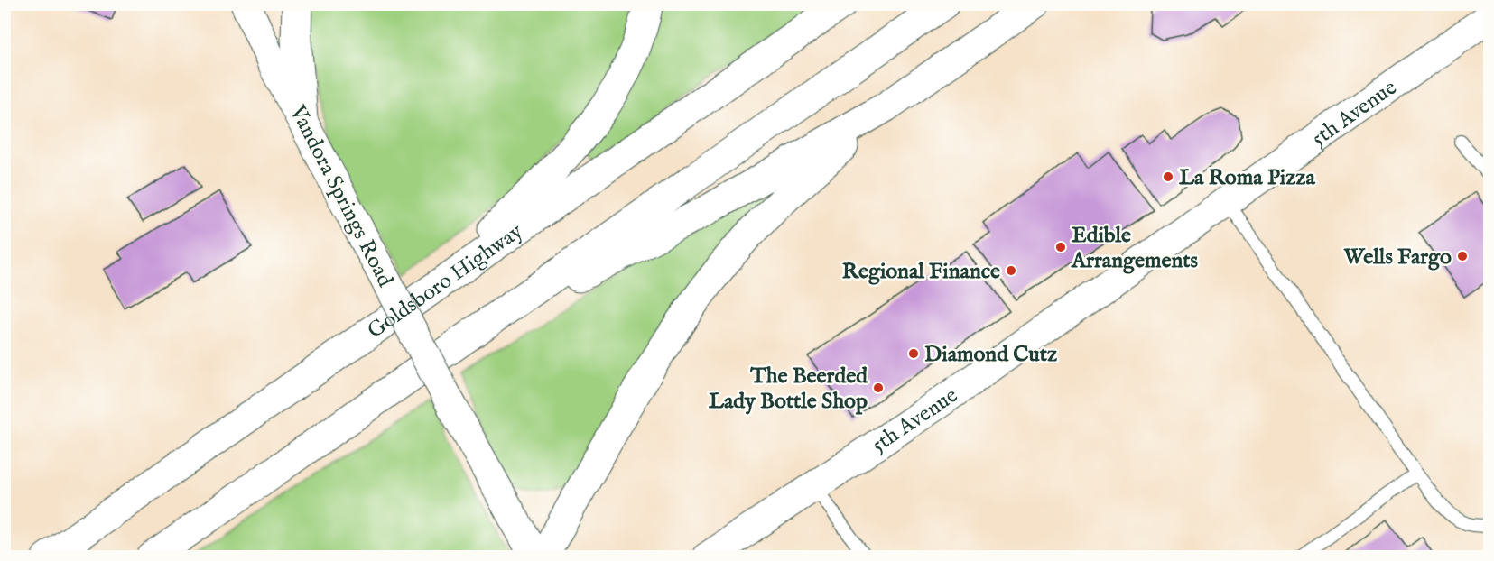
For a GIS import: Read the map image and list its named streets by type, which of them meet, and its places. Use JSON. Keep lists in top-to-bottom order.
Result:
{
  "streets": {
    "main road": ["5th Avenue", "Vandora Springs Road", "Goldsboro Highway"]
  },
  "places": [
    "La Roma Pizza",
    "Edible Arrangements",
    "Wells Fargo",
    "Regional Finance",
    "Diamond Cutz",
    "The Beerded Lady Bottle Shop"
  ]
}
